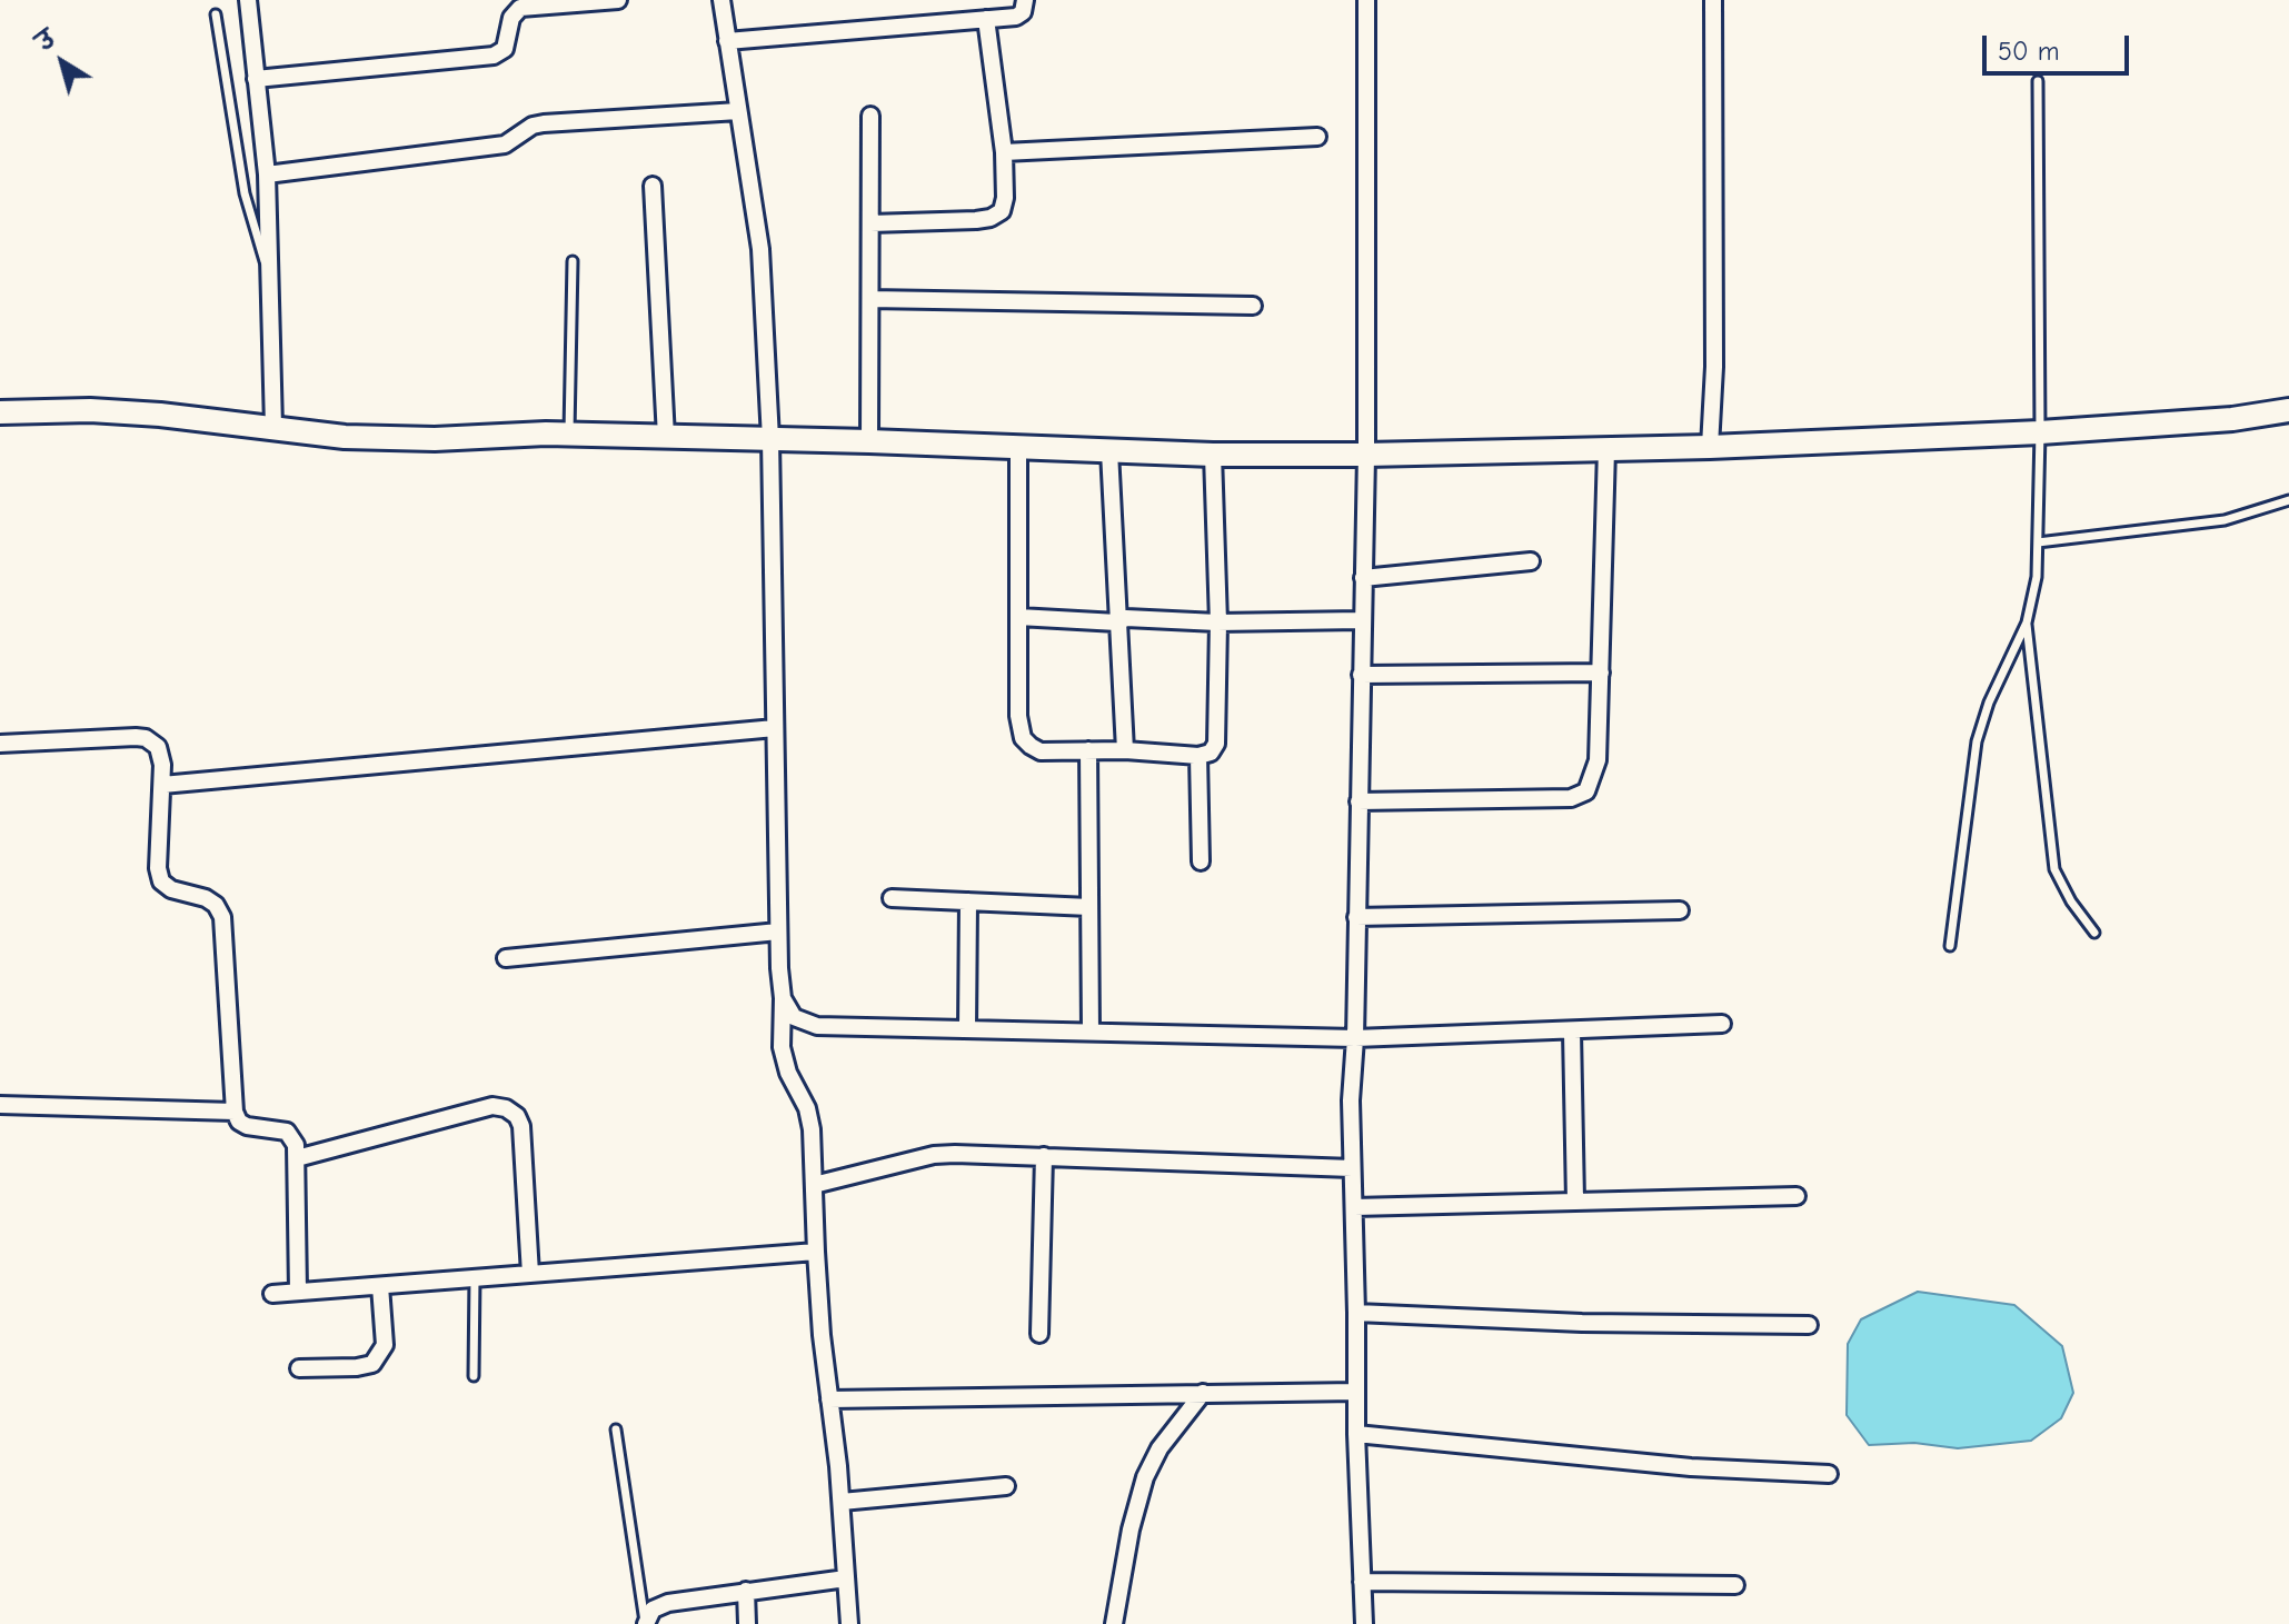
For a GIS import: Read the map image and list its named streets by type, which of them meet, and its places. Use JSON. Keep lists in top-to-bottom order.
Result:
{
  "scale_bar": "50 m",
  "north": "top left"
}
